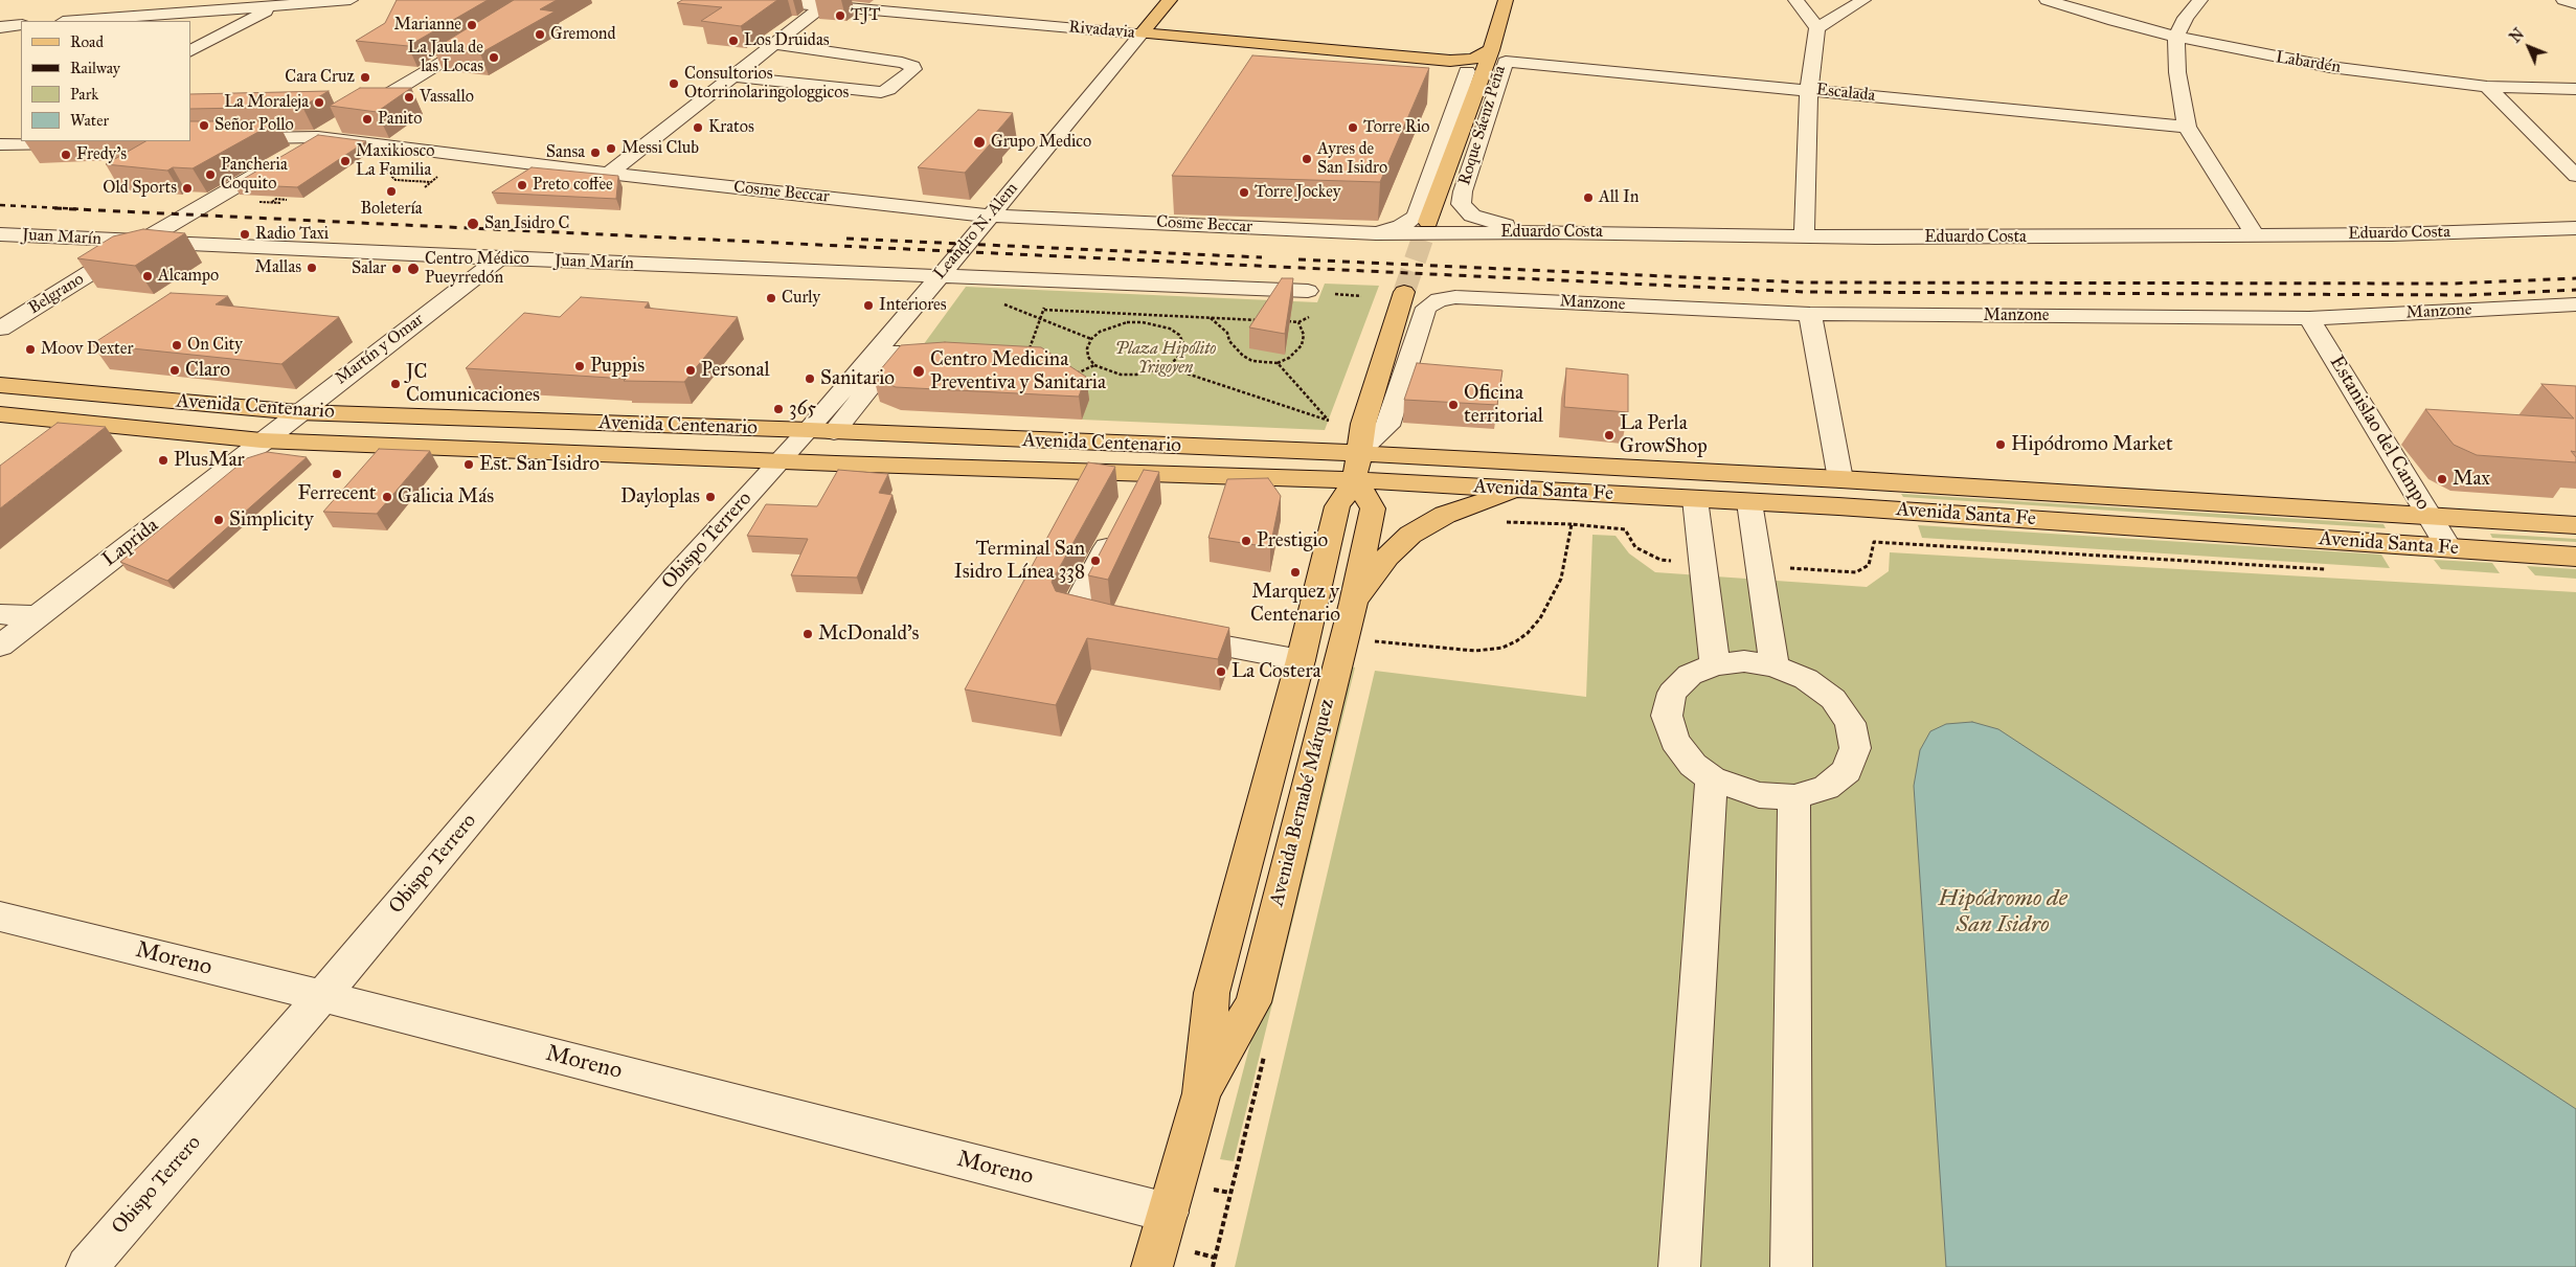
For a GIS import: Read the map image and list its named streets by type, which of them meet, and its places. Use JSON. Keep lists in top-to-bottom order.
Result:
{
  "streets": {
    "main road": [
      "Rivadavia",
      "Roque Sáenz Peña",
      "Leandro N. Alem",
      "Avenida Centenario",
      "Avenida Santa Fe",
      "Avenida Bernabé Márquez"
    ],
    "street": [
      "Labardén",
      "Escalada",
      "Cosme Beccar",
      "Eduardo Costa",
      "Juan Marín",
      "Belgrano",
      "Manzone",
      "Martín y Omar",
      "Estanislao del Campo",
      "Obispo Terrero",
      "Laprida",
      "Moreno"
    ]
  },
  "crossings": [
    ["Rivadavia", "Escalada"],
    ["Rivadavia", "Roque Sáenz Peña"],
    ["Rivadavia", "Leandro N. Alem"],
    ["Escalada", "Roque Sáenz Peña"],
    ["Roque Sáenz Peña", "Cosme Beccar"],
    ["Roque Sáenz Peña", "Eduardo Costa"],
    ["Cosme Beccar", "Leandro N. Alem"],
    ["Cosme Beccar", "Eduardo Costa"],
    ["Cosme Beccar", "Belgrano"],
    ["Leandro N. Alem", "Juan Marín"],
    ["Leandro N. Alem", "Avenida Centenario"],
    ["Leandro N. Alem", "Obispo Terrero"],
    ["Juan Marín", "Belgrano"],
    ["Juan Marín", "Martín y Omar"],
    ["Manzone", "Avenida Centenario"],
    ["Manzone", "Estanislao del Campo"],
    ["Manzone", "Avenida Santa Fe"],
    ["Martín y Omar", "Avenida Centenario"],
    ["Martín y Omar", "Laprida"],
    ["Avenida Centenario", "Avenida Santa Fe"],
    ["Avenida Centenario", "Obispo Terrero"],
    ["Avenida Centenario", "Laprida"],
    ["Avenida Centenario", "Avenida Bernabé Márquez"],
    ["Estanislao del Campo", "Avenida Santa Fe"],
    ["Avenida Santa Fe", "Avenida Bernabé Márquez"],
    ["Obispo Terrero", "Moreno"],
    ["Avenida Bernabé Márquez", "Moreno"]
  ],
  "parks": ["Plaza Hipólito Yrigoyen", "Hipódromo de San Isidro"],
  "places": [
    "TJT",
    "Marianne",
    "Gremond",
    "Los Druidas",
    "La Jaula de las Locas",
    "Cara Cruz",
    "Consultorios Otorrinolaringologgicos",
    "Vassallo",
    "La Moraleja",
    "Panito",
    "Señor Pollo",
    "Kratos",
    "Torre Rio",
    "Grupo Medico",
    "Messi Club",
    "Sansa",
    "Fredy's",
    "Ayres de San Isidro",
    "Maxikiosco La Familia",
    "Pancheria Coquito",
    "Preto coffee",
    "Old Sports",
    "Boletería",
    "Torre Jockey",
    "All In",
    "San Isidro C",
    "Radio Taxi",
    "Mallas",
    "Salar",
    "Centro Médico Pueyrredón",
    "Alcampo",
    "Curly",
    "Interiores",
    "On City",
    "Moov Dexter",
    "Puppis",
    "Claro",
    "Personal",
    "Centro Medicina Preventiva y Sanitaria",
    "Sanitario",
    "JC Comunicaciones",
    "Oficina territorial",
    "365",
    "La Perla GrowShop",
    "Hipódromo Market",
    "PlusMar",
    "Est. San Isidro",
    "Ferrecent",
    "Max",
    "Galicia Más",
    "Dayloplas",
    "Simplicity",
    "Prestigio",
    "Terminal San Isidro Línea 338",
    "Marquez y Centenario",
    "McDonald's",
    "La Costera"
  ],
  "legend": [
    "Road",
    "Railway",
    "Park",
    "Water"
  ],
  "north": "top left"
}
